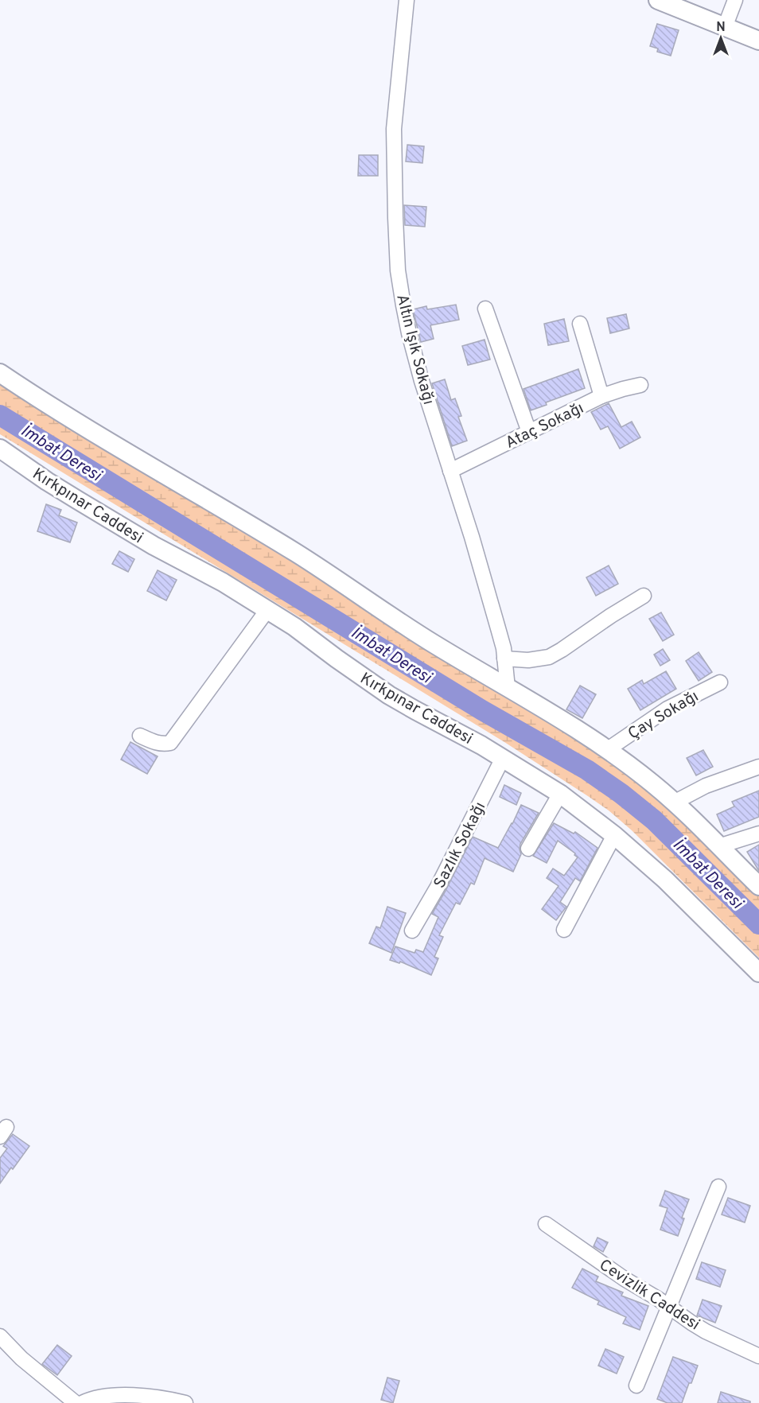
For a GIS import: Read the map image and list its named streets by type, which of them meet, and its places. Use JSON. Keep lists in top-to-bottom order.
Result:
{
  "streets": {
    "street": [
      "Altın Işık Sokağı",
      "Ataç Sokağı",
      "Kırkpınar Caddesi",
      "Çay Sokağı",
      "Sazlık Sokağı",
      "Cevizlik Caddesi"
    ]
  },
  "crossings": [
    ["Altın Işık Sokağı", "Ataç Sokağı"],
    ["Kırkpınar Caddesi", "Sazlık Sokağı"]
  ],
  "water": ["İmbat Deresi"],
  "north": "top"
}
